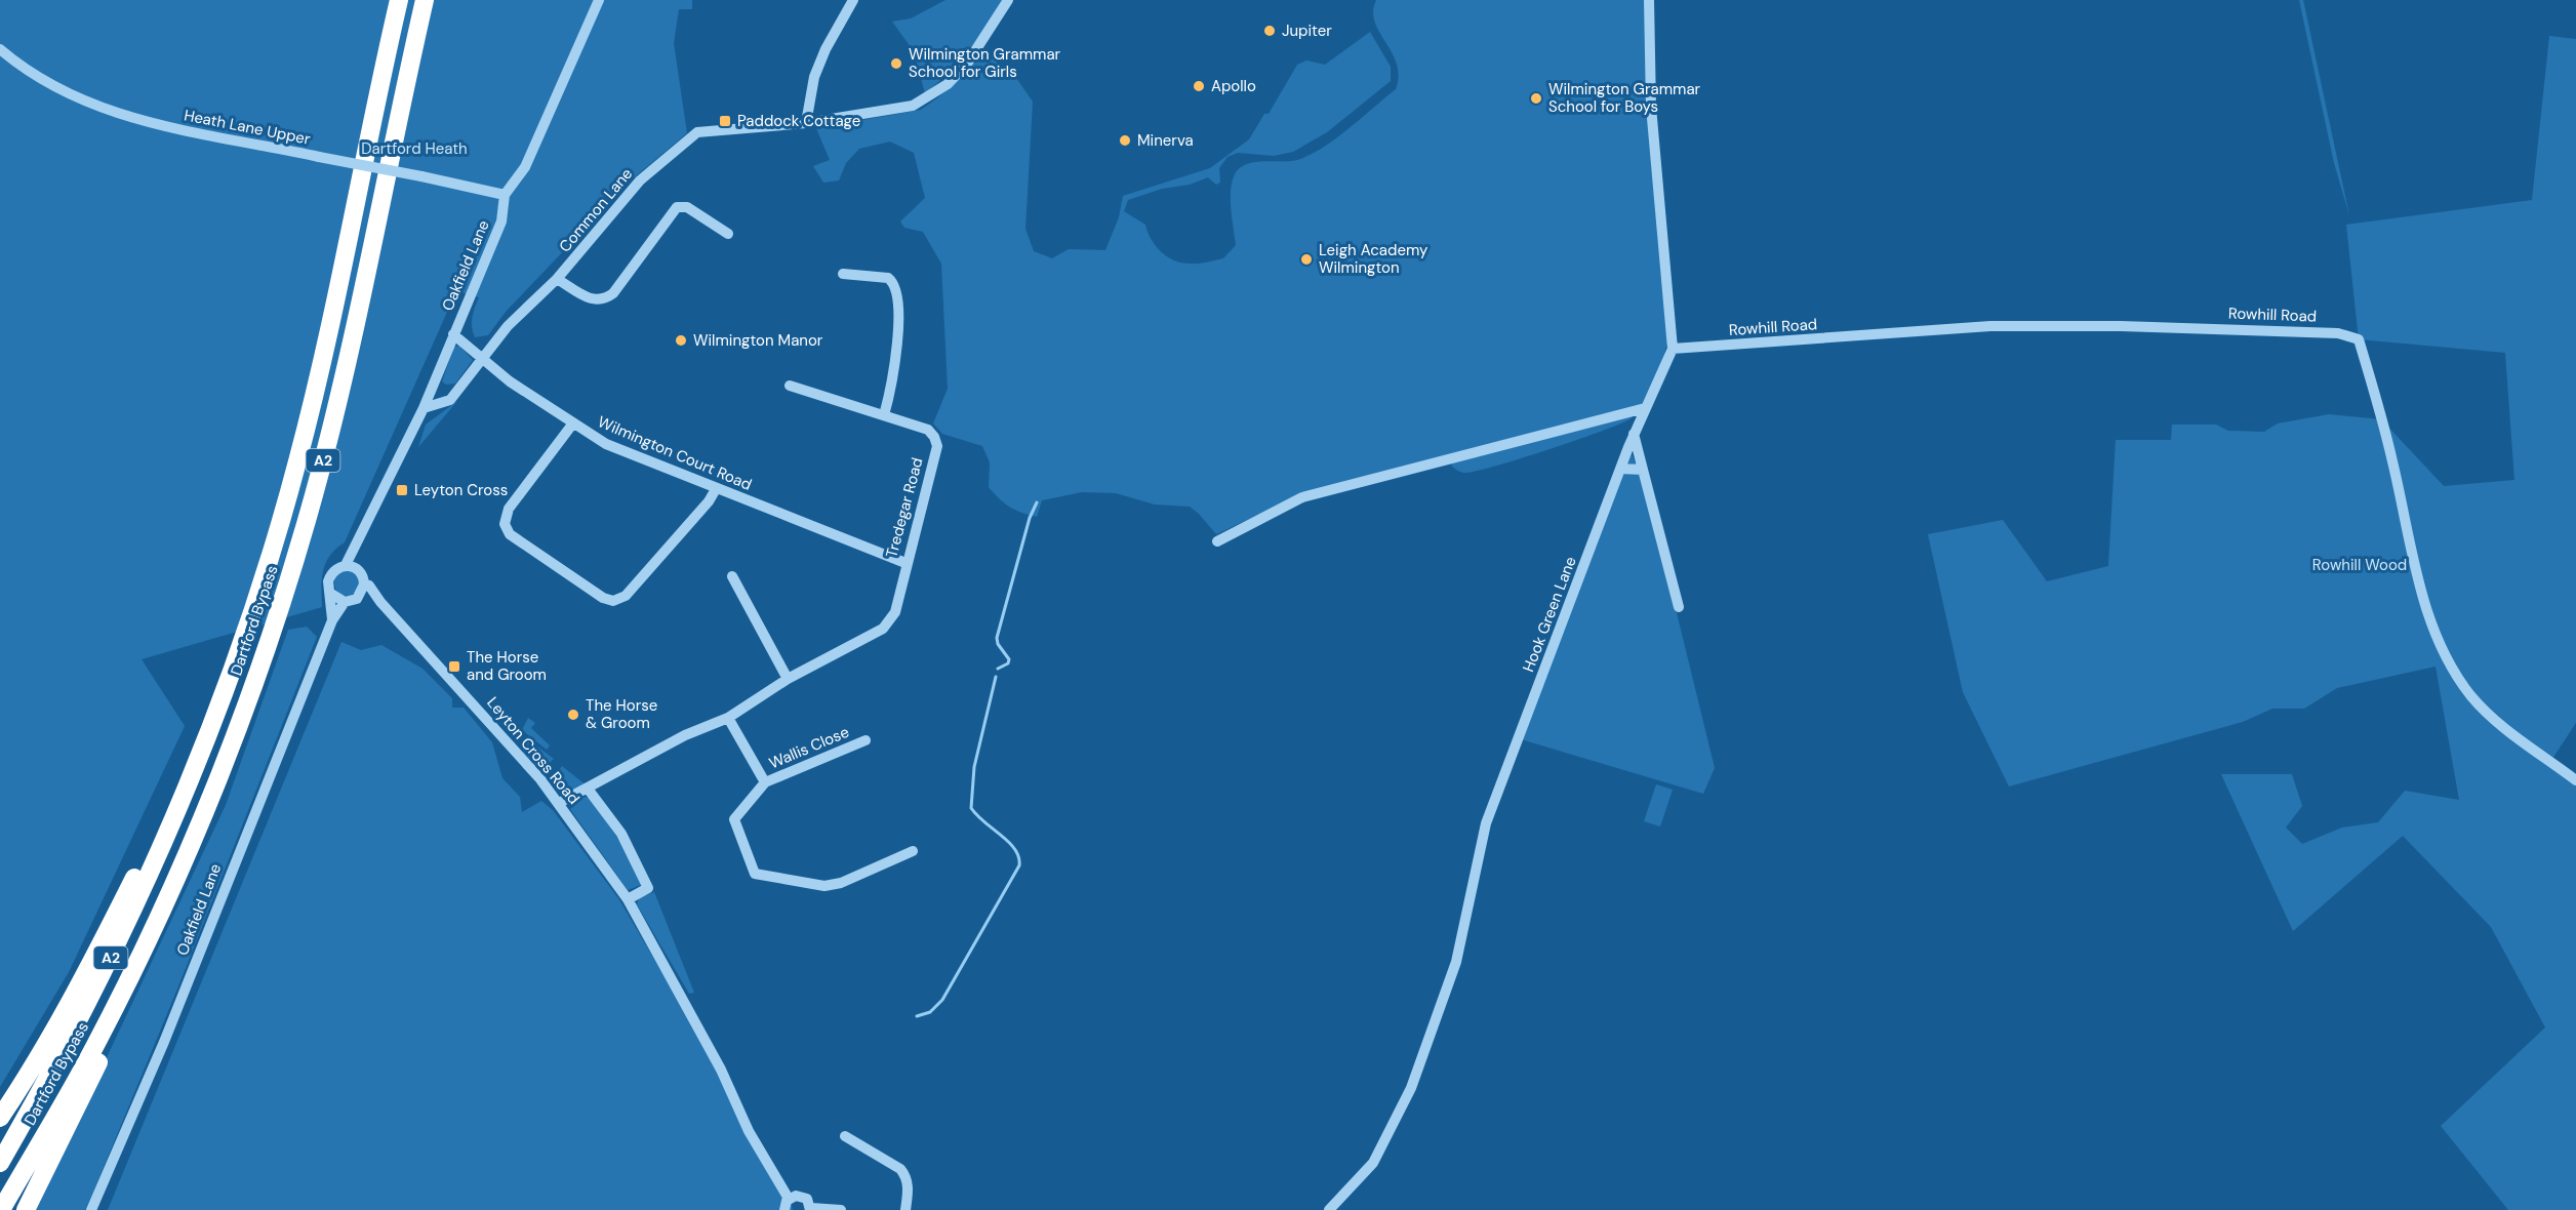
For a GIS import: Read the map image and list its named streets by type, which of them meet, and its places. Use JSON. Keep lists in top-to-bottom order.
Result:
{
  "streets": {
    "highway": ["A2", "Dartford Bypass"],
    "street": [
      "Heath Lane Upper",
      "Common Lane",
      "Oakfield Lane",
      "Rowhill Road",
      "Wilmington Court Road",
      "Tredegar Road",
      "Hook Green Lane",
      "Wallis Close",
      "Leyton Cross Road"
    ]
  },
  "crossings": [
    ["Heath Lane Upper", "Oakfield Lane"],
    ["Common Lane", "Oakfield Lane"],
    ["Common Lane", "Wilmington Court Road"],
    ["Oakfield Lane", "Wilmington Court Road"],
    ["Oakfield Lane", "Leyton Cross Road"],
    ["Rowhill Road", "Hook Green Lane"],
    ["Wilmington Court Road", "Tredegar Road"],
    ["Tredegar Road", "Wallis Close"],
    ["Tredegar Road", "Leyton Cross Road"]
  ],
  "parks": ["Dartford Heath", "Rowhill Wood"],
  "places": {
    "other": [
      "Jupiter",
      "Wilmington Grammar School for Girls",
      "Apollo",
      "Wilmington Grammar School for Boys",
      "Minerva",
      "Leigh Academy Wilmington",
      "Wilmington Manor",
      "The Horse & Groom"
    ],
    "transit": ["Paddock Cottage", "Leyton Cross", "The Horse and Groom"]
  }
}
